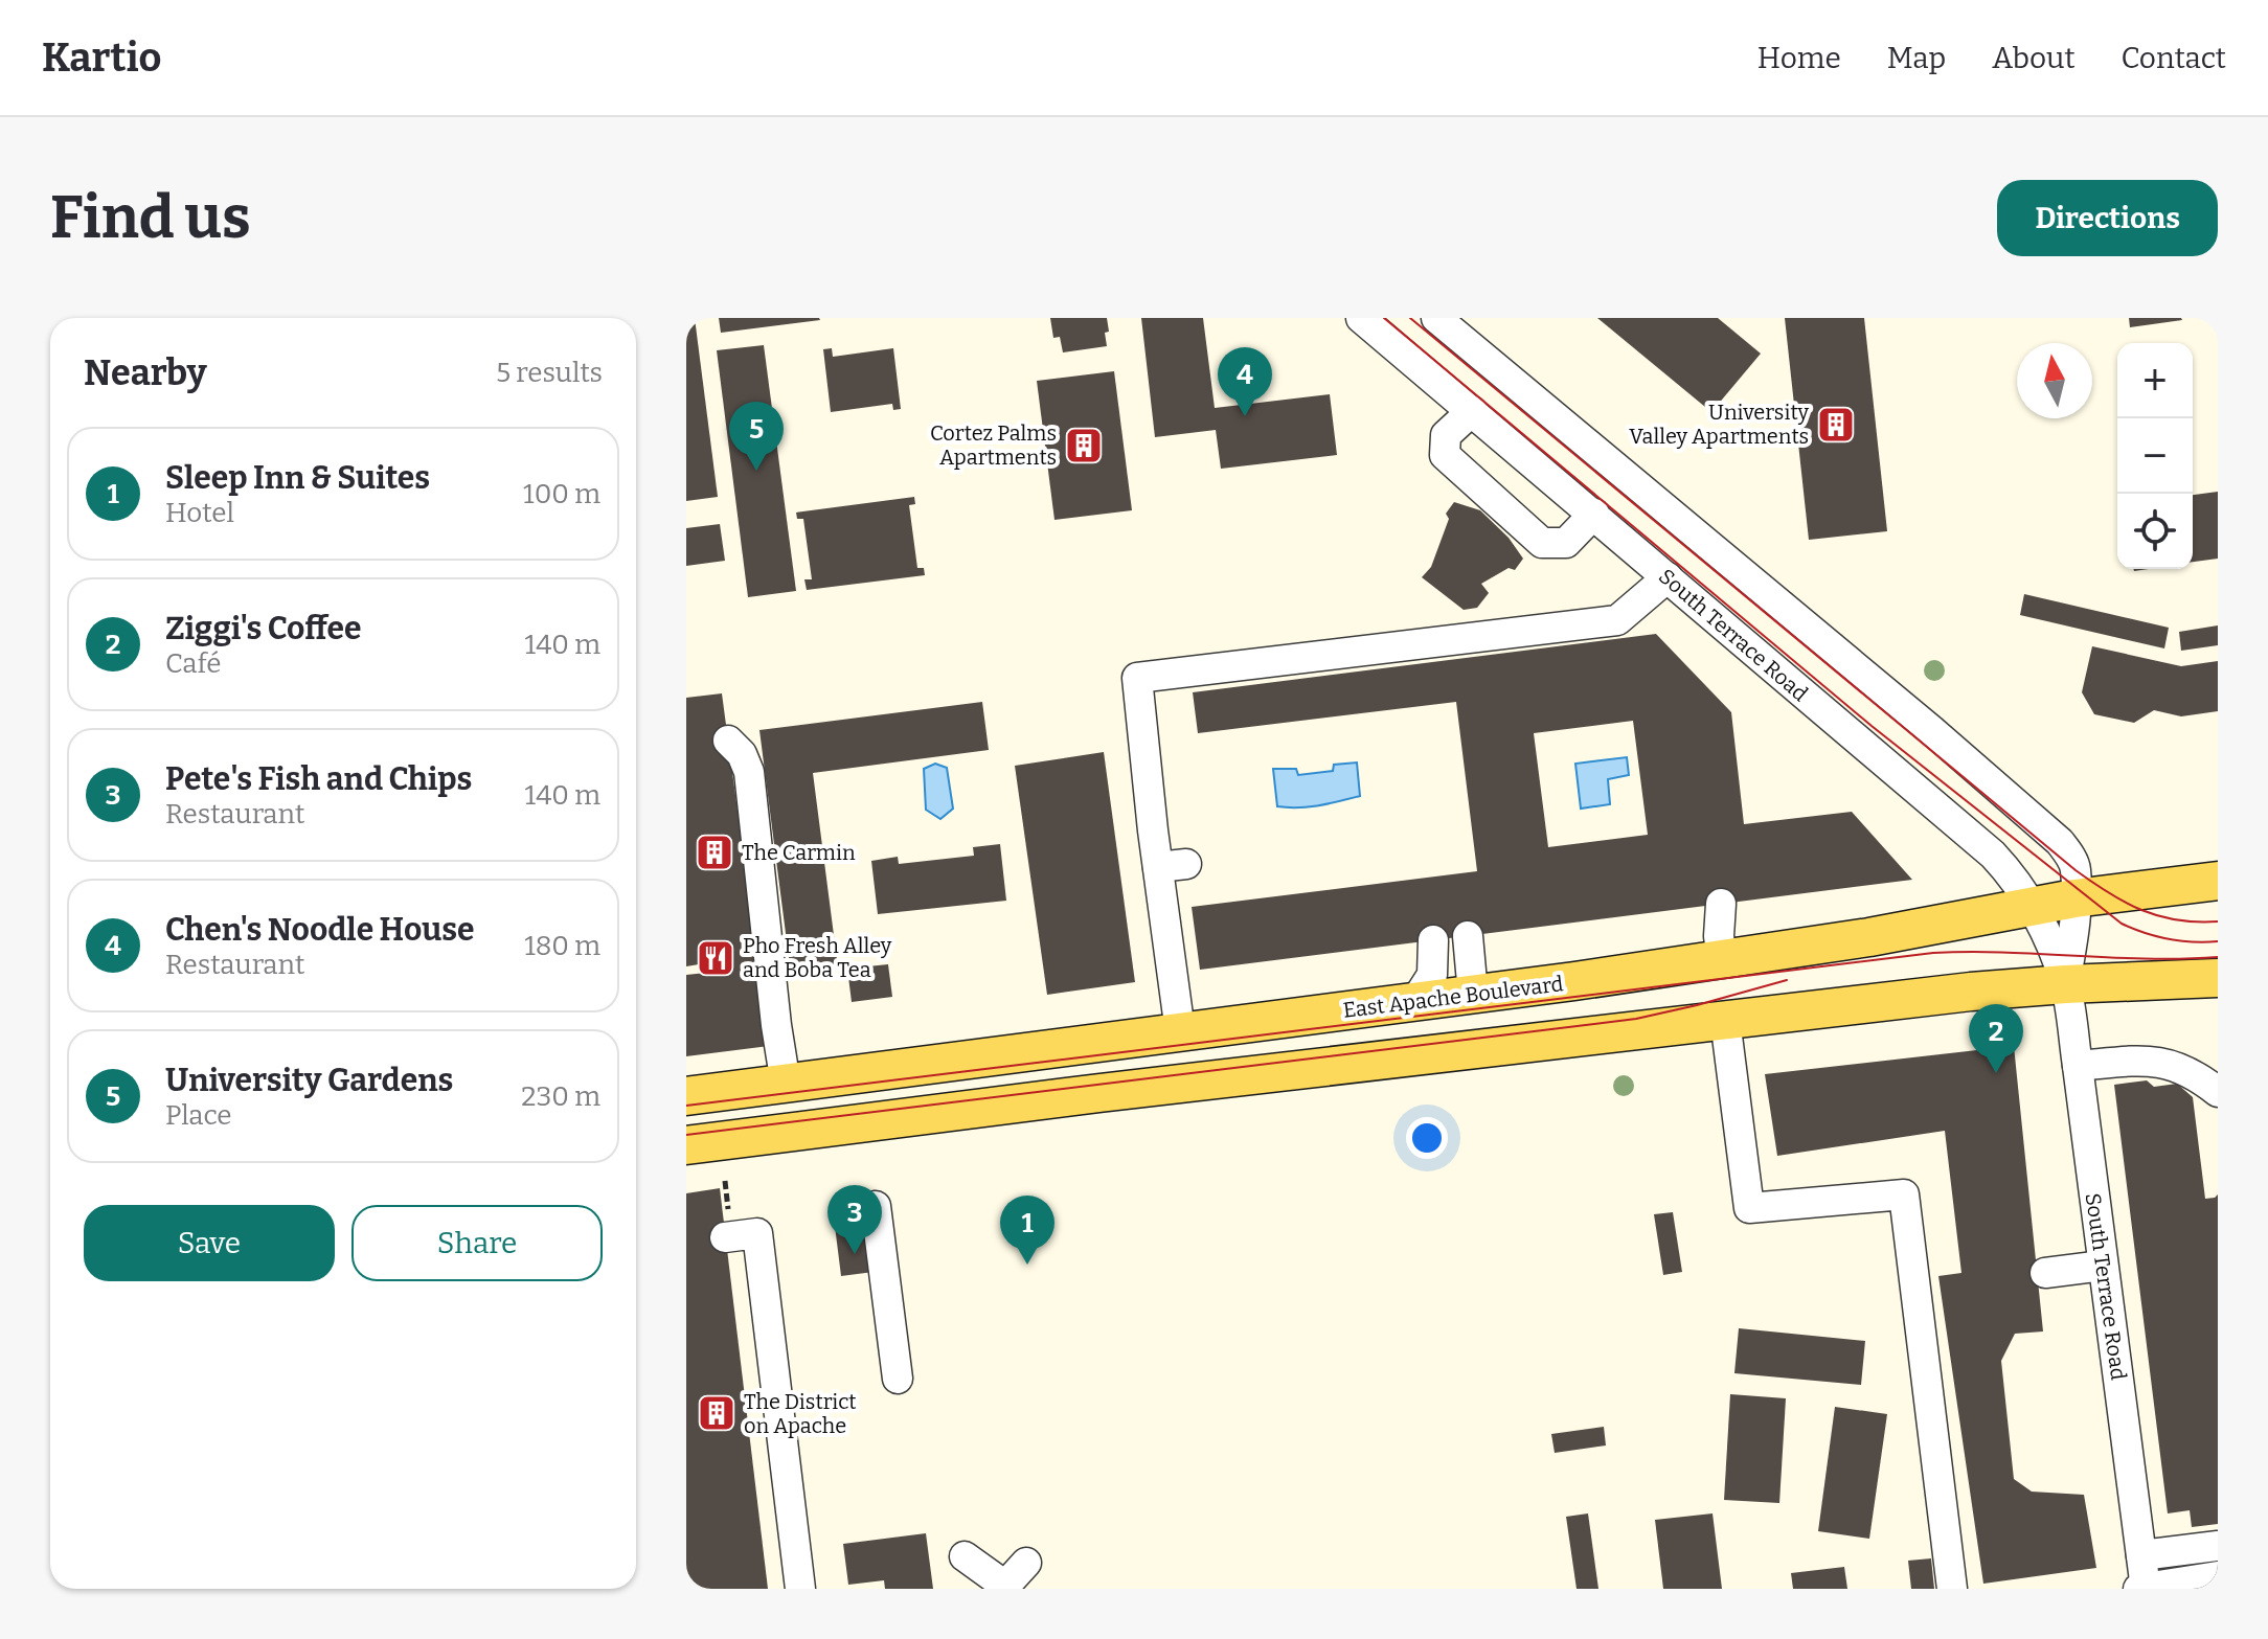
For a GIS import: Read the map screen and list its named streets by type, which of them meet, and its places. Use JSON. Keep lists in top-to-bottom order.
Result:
{
  "streets": {
    "main road": ["East Apache Boulevard"],
    "street": ["South Terrace Road"]
  },
  "crossings": [
    ["South Terrace Road", "East Apache Boulevard"]
  ],
  "places": {
    "building": [
      "University Valley Apartments",
      "Cortez Palms Apartments",
      "The Carmin",
      "The District on Apache"
    ],
    "restaurant": ["Pho Fresh Alley and Boba Tea"]
  },
  "north": "top",
  "page": {
    "header": "Kartio",
    "nav": [
      "Home",
      "Map",
      "About",
      "Contact"
    ],
    "buttons": [
      "Directions",
      ["Save", "Share"]
    ],
    "title": "Find us",
    "heading": ["Nearby", "5 results"],
    "map_buttons": ["+", "−"],
    "pins": [
      "4",
      "5",
      "2",
      "3",
      "1"
    ],
    "list": [
      {
        "mark": "1",
        "name": "Sleep Inn & Suites",
        "note": "Hotel",
        "value": "100 m"
      },
      {
        "mark": "2",
        "name": "Ziggi's Coffee",
        "note": "Café",
        "value": "140 m"
      },
      {
        "mark": "3",
        "name": "Pete's Fish and Chips",
        "note": "Restaurant",
        "value": "140 m"
      },
      {
        "mark": "4",
        "name": "Chen's Noodle House",
        "note": "Restaurant",
        "value": "180 m"
      },
      {
        "mark": "5",
        "name": "University Gardens",
        "note": "Place",
        "value": "230 m"
      }
    ]
  }
}
